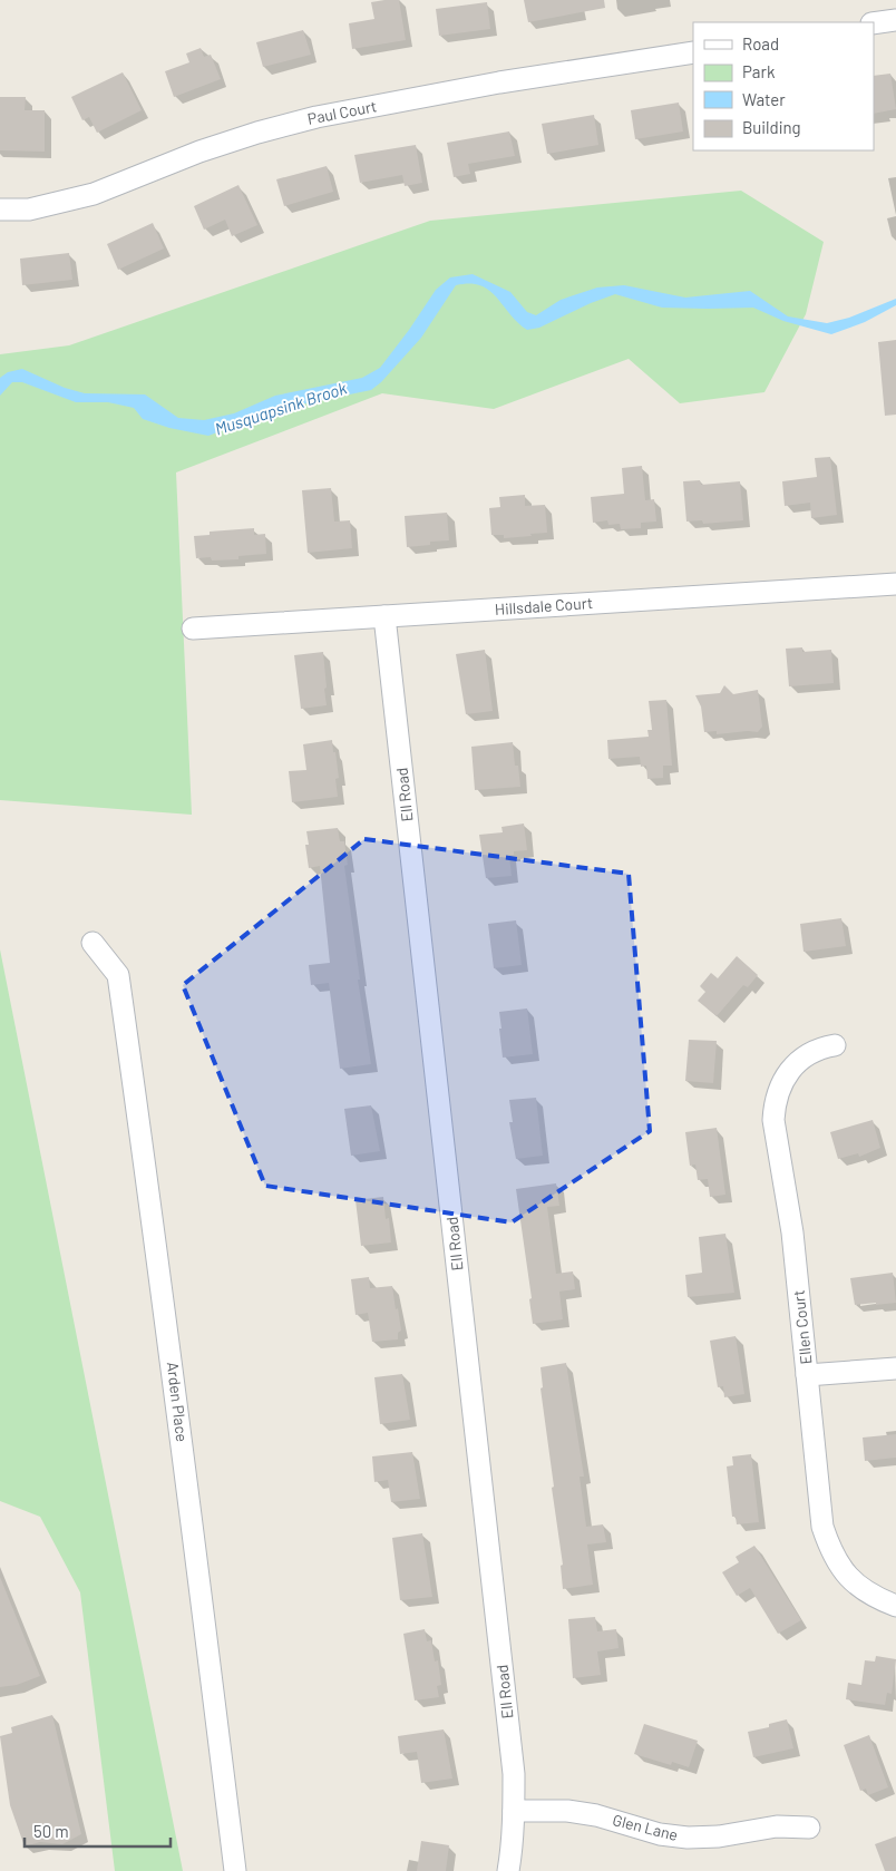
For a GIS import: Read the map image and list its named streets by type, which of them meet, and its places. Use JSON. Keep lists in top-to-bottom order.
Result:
{
  "streets": {
    "street": [
      "Paul Court",
      "Hillsdale Court",
      "Ell Road",
      "Ellen Court",
      "Arden Place",
      "Glen Lane"
    ]
  },
  "crossings": [
    ["Hillsdale Court", "Ell Road"],
    ["Ell Road", "Glen Lane"]
  ],
  "water": ["Musquapsink Brook"],
  "legend": [
    "Road",
    "Park",
    "Water",
    "Building"
  ],
  "scale_bar": "50 m"
}
